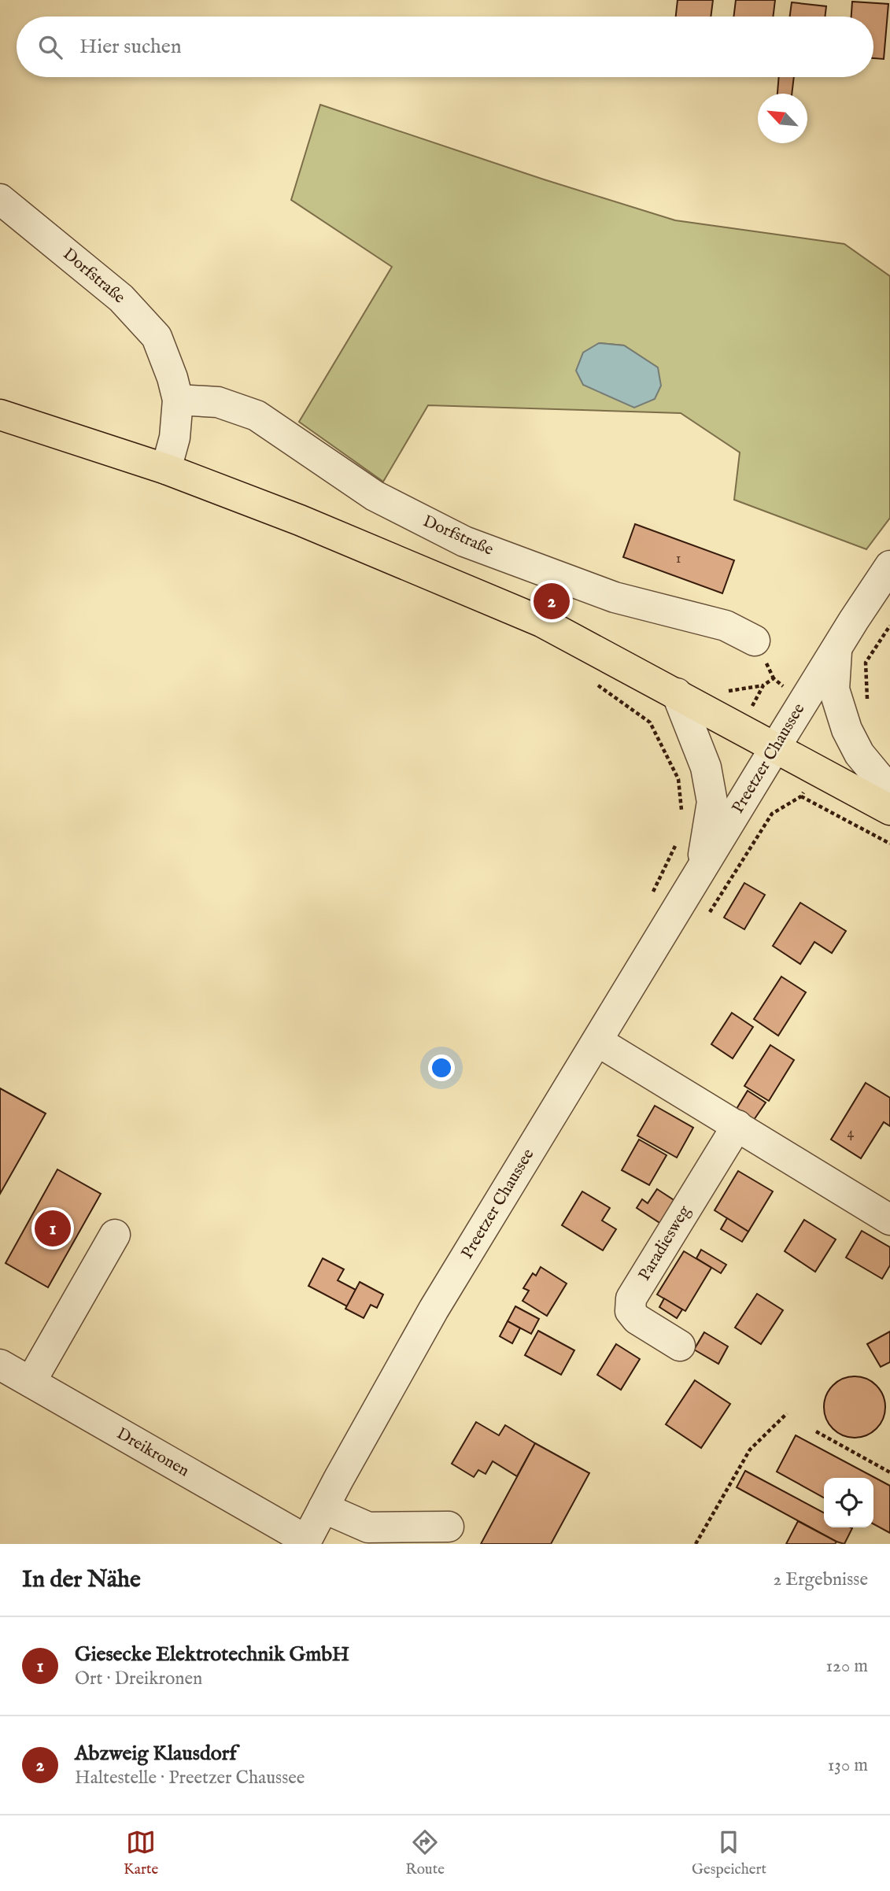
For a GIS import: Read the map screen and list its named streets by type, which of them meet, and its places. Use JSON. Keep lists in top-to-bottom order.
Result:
{
  "streets": {
    "street": [
      "Dorfstraße",
      "Preetzer Chaussee",
      "Paradiesweg",
      "Dreikronen"
    ]
  },
  "crossings": [
    ["Preetzer Chaussee", "Dreikronen"]
  ],
  "house_numbers": ["1", "4"],
  "north": "top left",
  "page": {
    "search": "Hier suchen",
    "pins": ["2", "1"],
    "heading": ["In der Nähe", "2 Ergebnisse"],
    "list": [
      {
        "mark": "1",
        "name": "Giesecke Elektrotechnik GmbH",
        "note": "Ort · Dreikronen",
        "value": "120 m"
      },
      {
        "mark": "2",
        "name": "Abzweig Klausdorf",
        "note": "Haltestelle · Preetzer Chaussee",
        "value": "130 m"
      }
    ],
    "nav": ["Karte", "Route", "Gespeichert"]
  }
}
